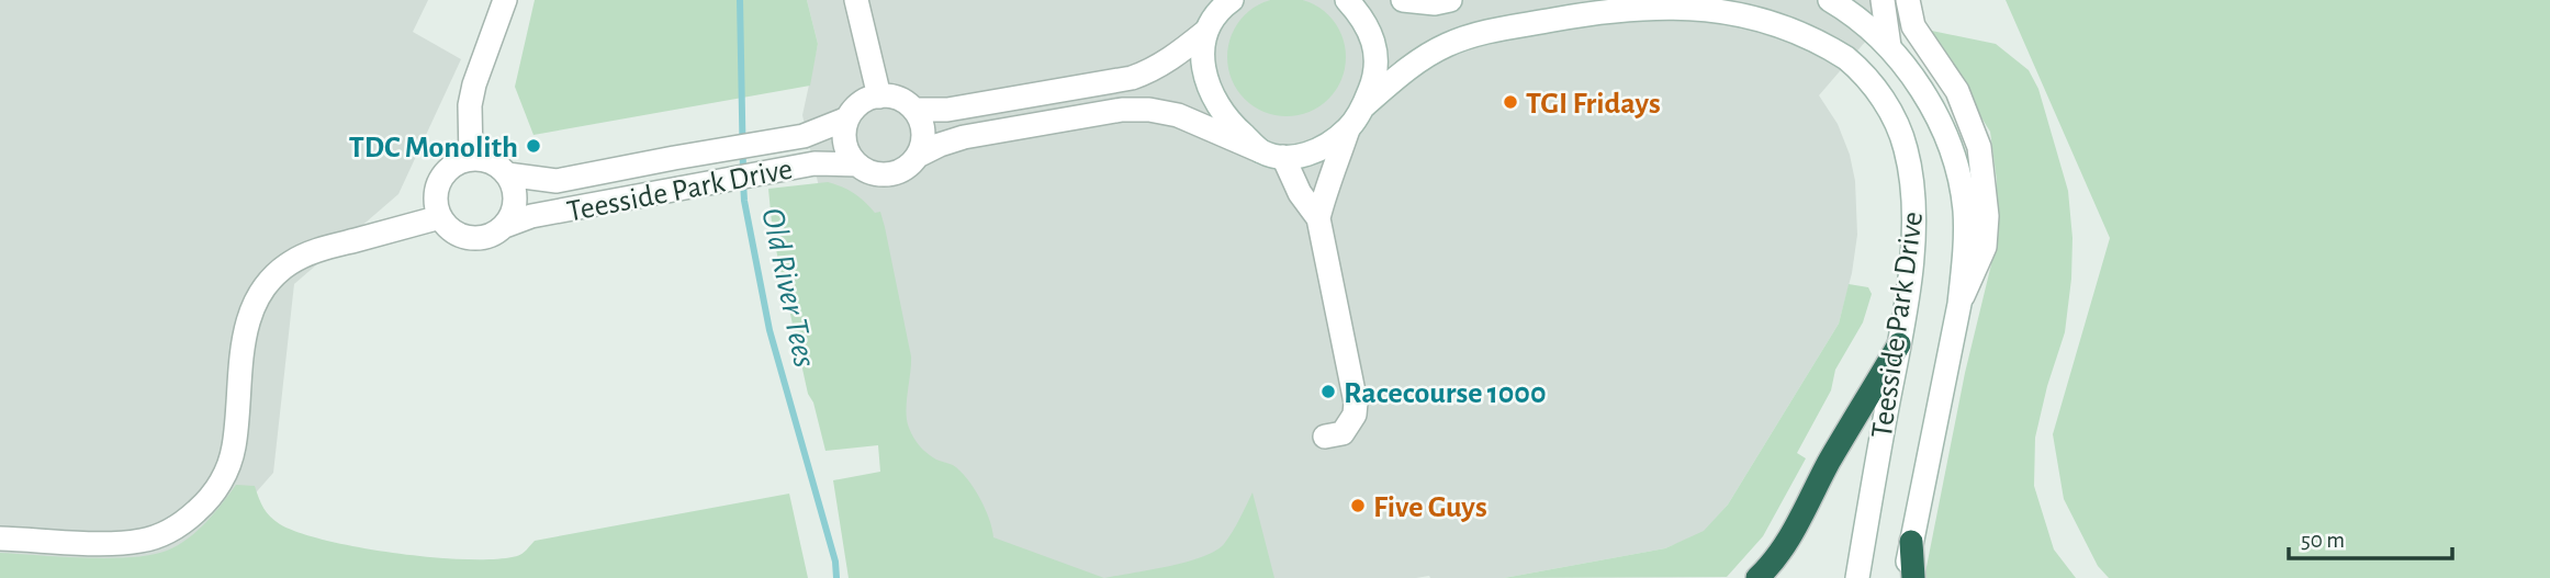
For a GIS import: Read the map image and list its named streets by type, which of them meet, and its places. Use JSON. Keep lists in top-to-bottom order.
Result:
{
  "streets": {
    "street": ["Teesside Park Drive"]
  },
  "water": ["Old River Tees"],
  "places": [
    "TGI Fridays",
    "TDC Monolith",
    "Racecourse 1000",
    "Five Guys"
  ],
  "scale_bar": "50 m"
}
